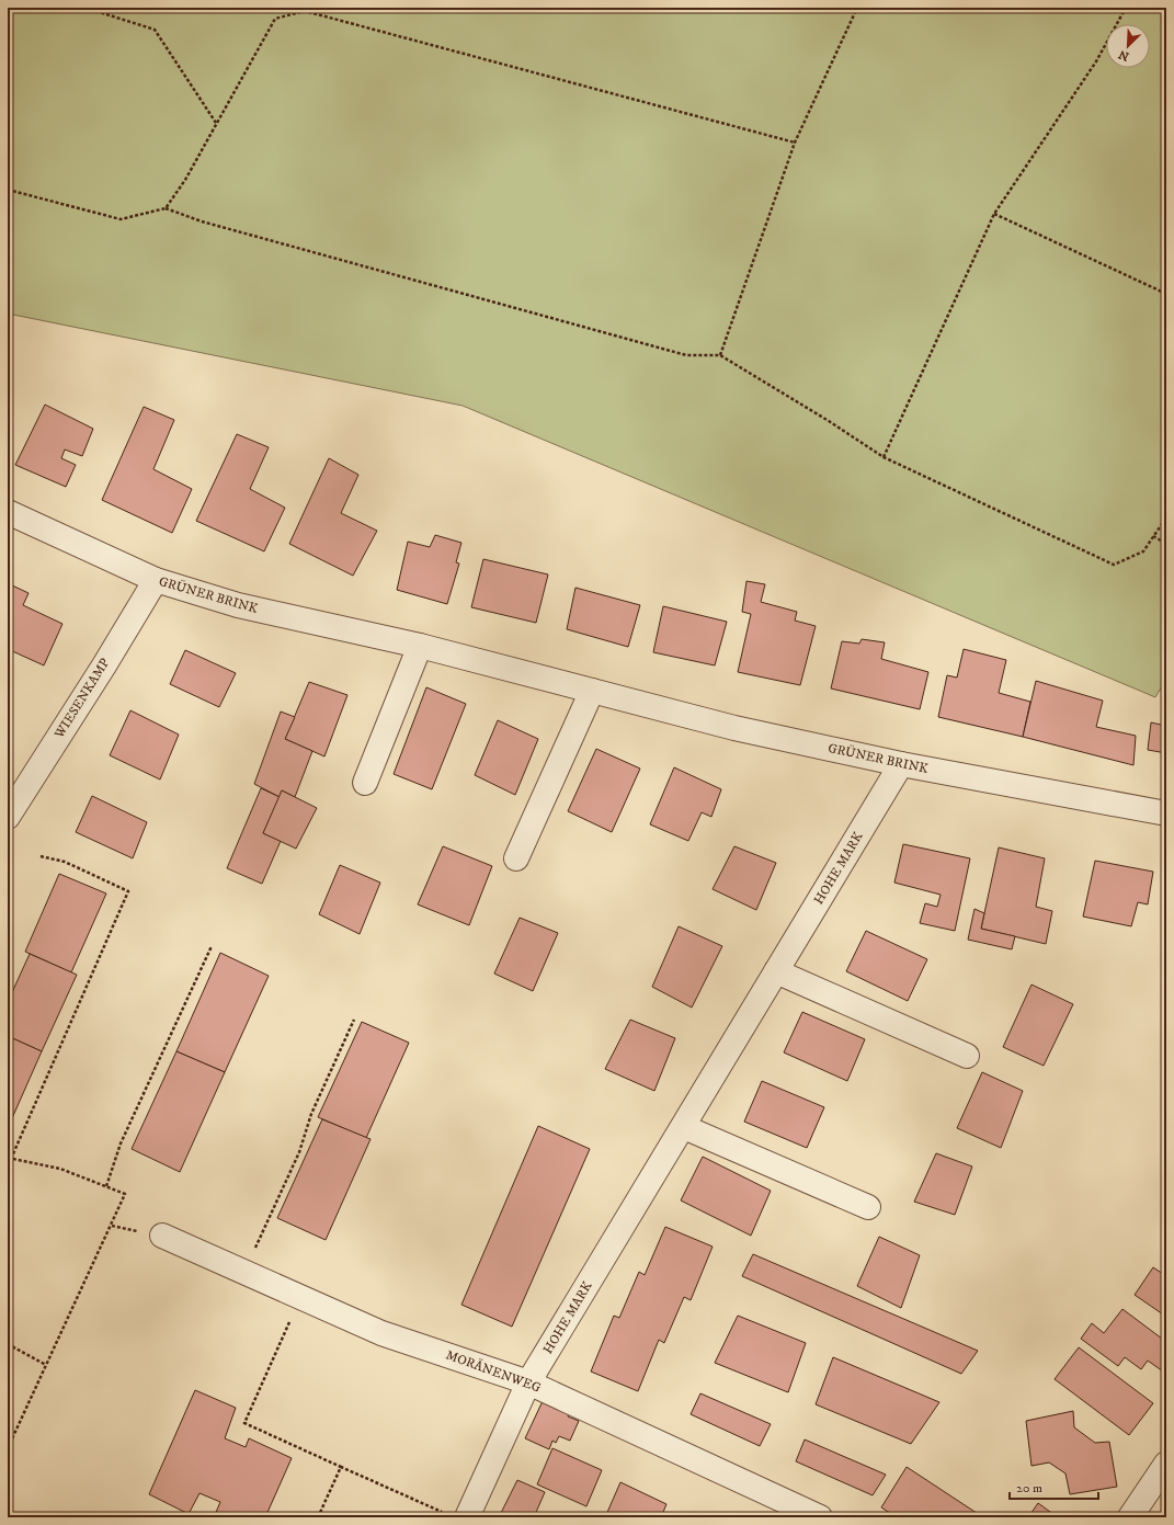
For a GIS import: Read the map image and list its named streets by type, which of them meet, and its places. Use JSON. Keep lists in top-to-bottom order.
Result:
{
  "streets": {
    "street": [
      "GRÜNER BRINK",
      "WIESENKAMP",
      "HOHE MARK",
      "MORÄNENWEG"
    ]
  },
  "crossings": [
    ["GRÜNER BRINK", "WIESENKAMP"],
    ["GRÜNER BRINK", "HOHE MARK"],
    ["HOHE MARK", "MORÄNENWEG"]
  ],
  "scale_bar": "20 m",
  "north": "bottom left"
}
